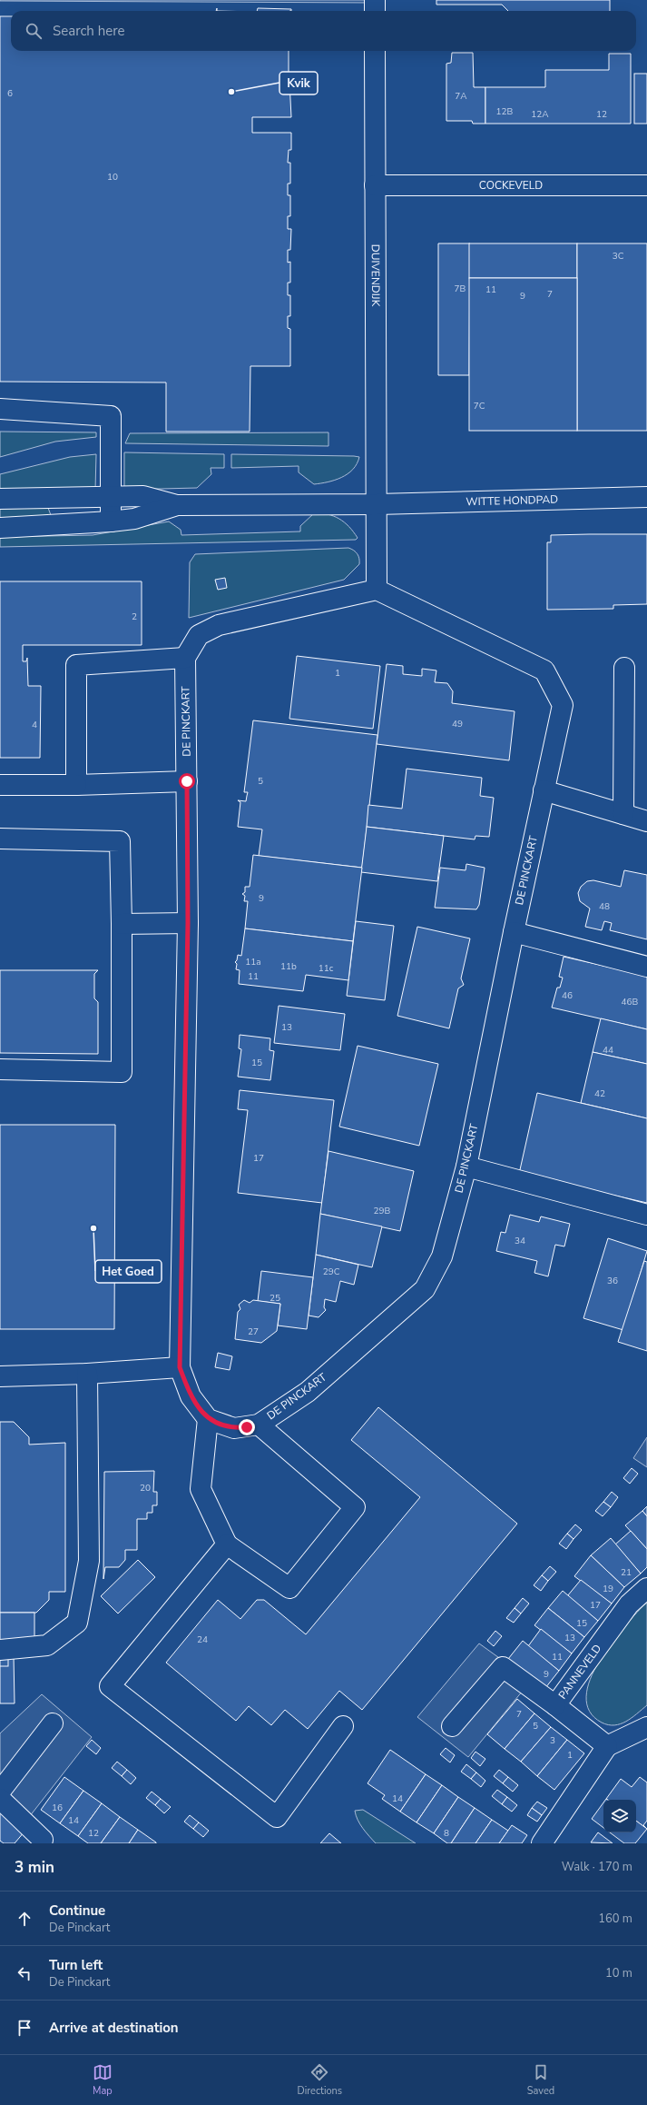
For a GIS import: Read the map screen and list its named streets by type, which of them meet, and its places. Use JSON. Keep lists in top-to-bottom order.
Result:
{
  "streets": {
    "street": [
      "COCKEVELD",
      "DUIVENDIJK",
      "WITTE HONDPAD",
      "DE PINCKART",
      "PANNEVELD"
    ]
  },
  "crossings": [
    ["COCKEVELD", "DUIVENDIJK"],
    ["DUIVENDIJK", "WITTE HONDPAD"]
  ],
  "places": ["Kvik", "Het Goed"],
  "house_numbers": [
    "6",
    "7A",
    "12B",
    "12A",
    "12",
    "10",
    "3C",
    "7B",
    "11",
    "7",
    "9",
    "7C",
    "2",
    "1",
    "49",
    "4",
    "5",
    "9",
    "48",
    "11a",
    "11b",
    "11c",
    "11",
    "46",
    "46B",
    "13",
    "44",
    "15",
    "42",
    "17",
    "29B",
    "34",
    "29C",
    "36",
    "25",
    "27",
    "20",
    "21",
    "19",
    "17",
    "15",
    "13",
    "24",
    "11",
    "9",
    "7",
    "5",
    "3",
    "1",
    "14",
    "16",
    "14",
    "12",
    "8"
  ],
  "page": {
    "search": "Search here",
    "heading": ["3 min", "Walk · 170 m"],
    "list": [
      ["Continue", "De Pinckart", "160 m"],
      ["Turn left", "De Pinckart", "10 m"],
      "Arrive at destination"
    ],
    "nav": ["Map", "Directions", "Saved"]
  }
}
